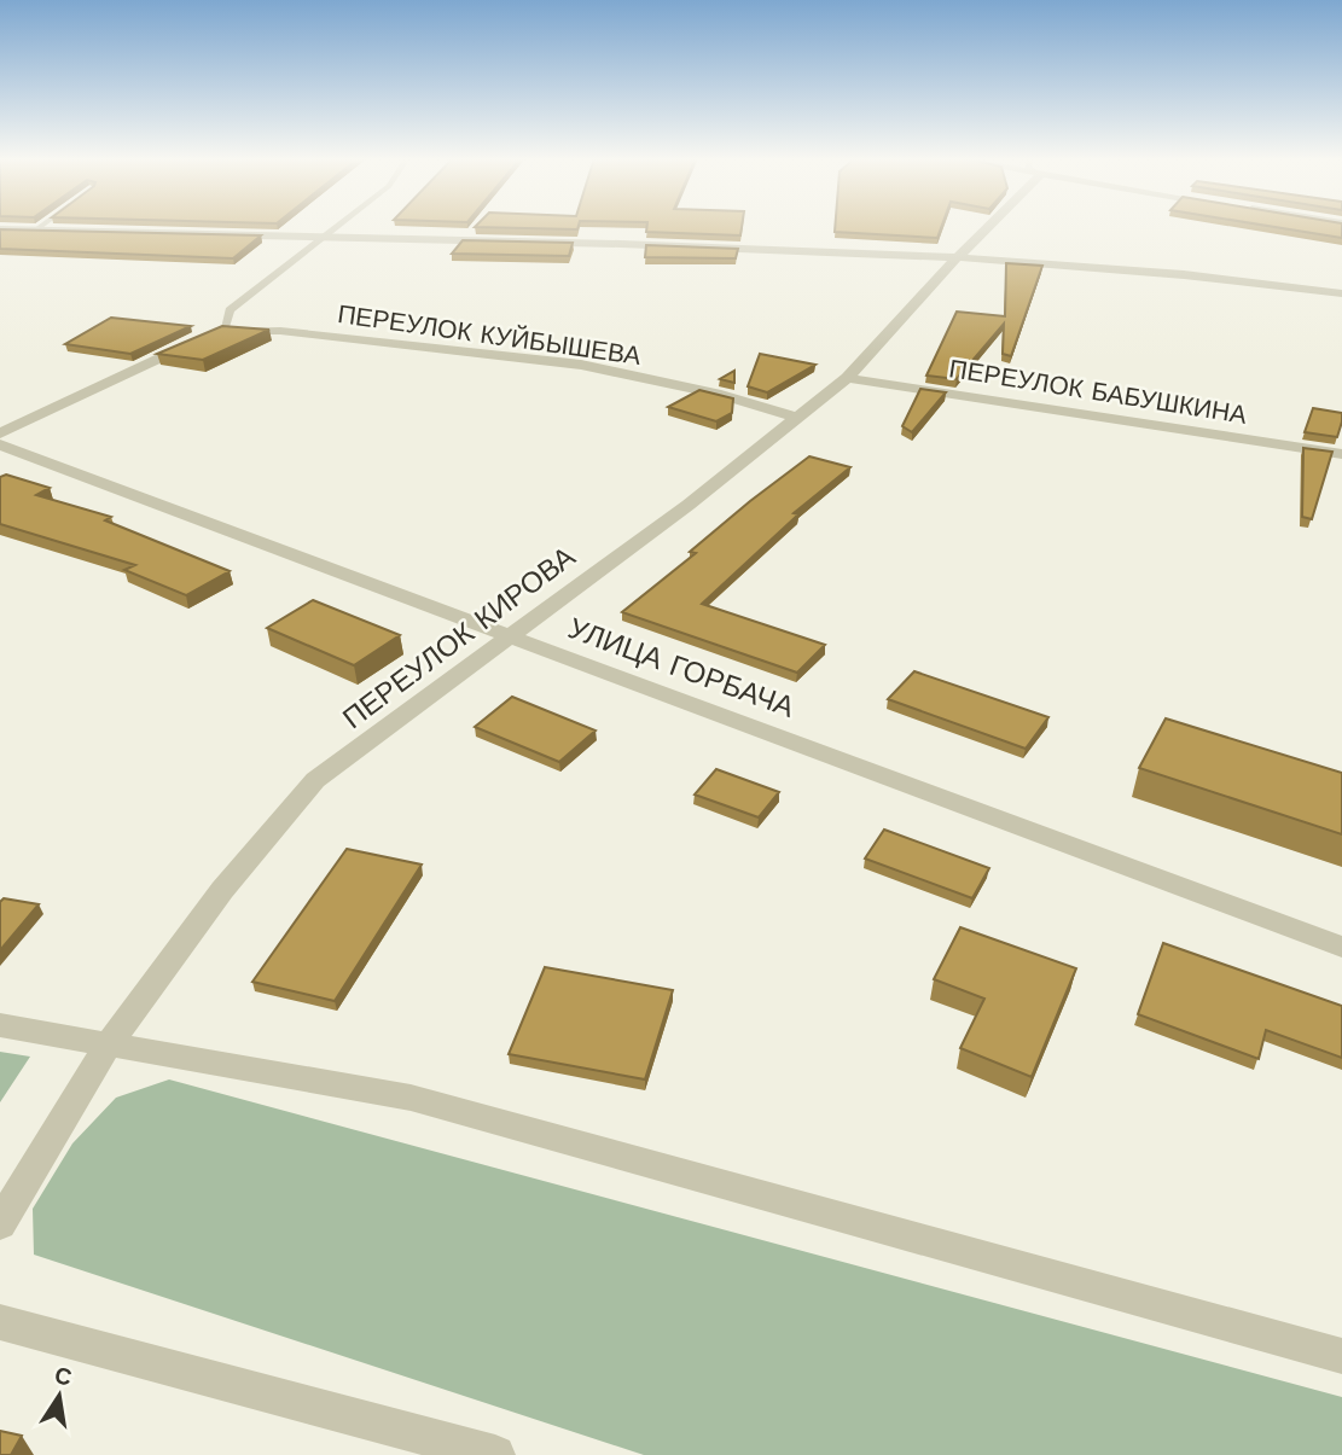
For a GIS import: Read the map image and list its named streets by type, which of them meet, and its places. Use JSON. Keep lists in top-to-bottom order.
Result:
{
  "streets": {
    "street": [
      "ПЕРЕУЛОК КУЙБЫШЕВА",
      "ПЕРЕУЛОК БАБУШКИНА",
      "ПЕРЕУЛОК КИРОВА",
      "УЛИЦА ГОРБАЧА"
    ]
  },
  "crossings": [
    ["ПЕРЕУЛОК КУЙБЫШЕВА", "ПЕРЕУЛОК КИРОВА"],
    ["ПЕРЕУЛОК БАБУШКИНА", "ПЕРЕУЛОК КИРОВА"],
    ["ПЕРЕУЛОК КИРОВА", "УЛИЦА ГОРБАЧА"]
  ],
  "north": "top"
}
